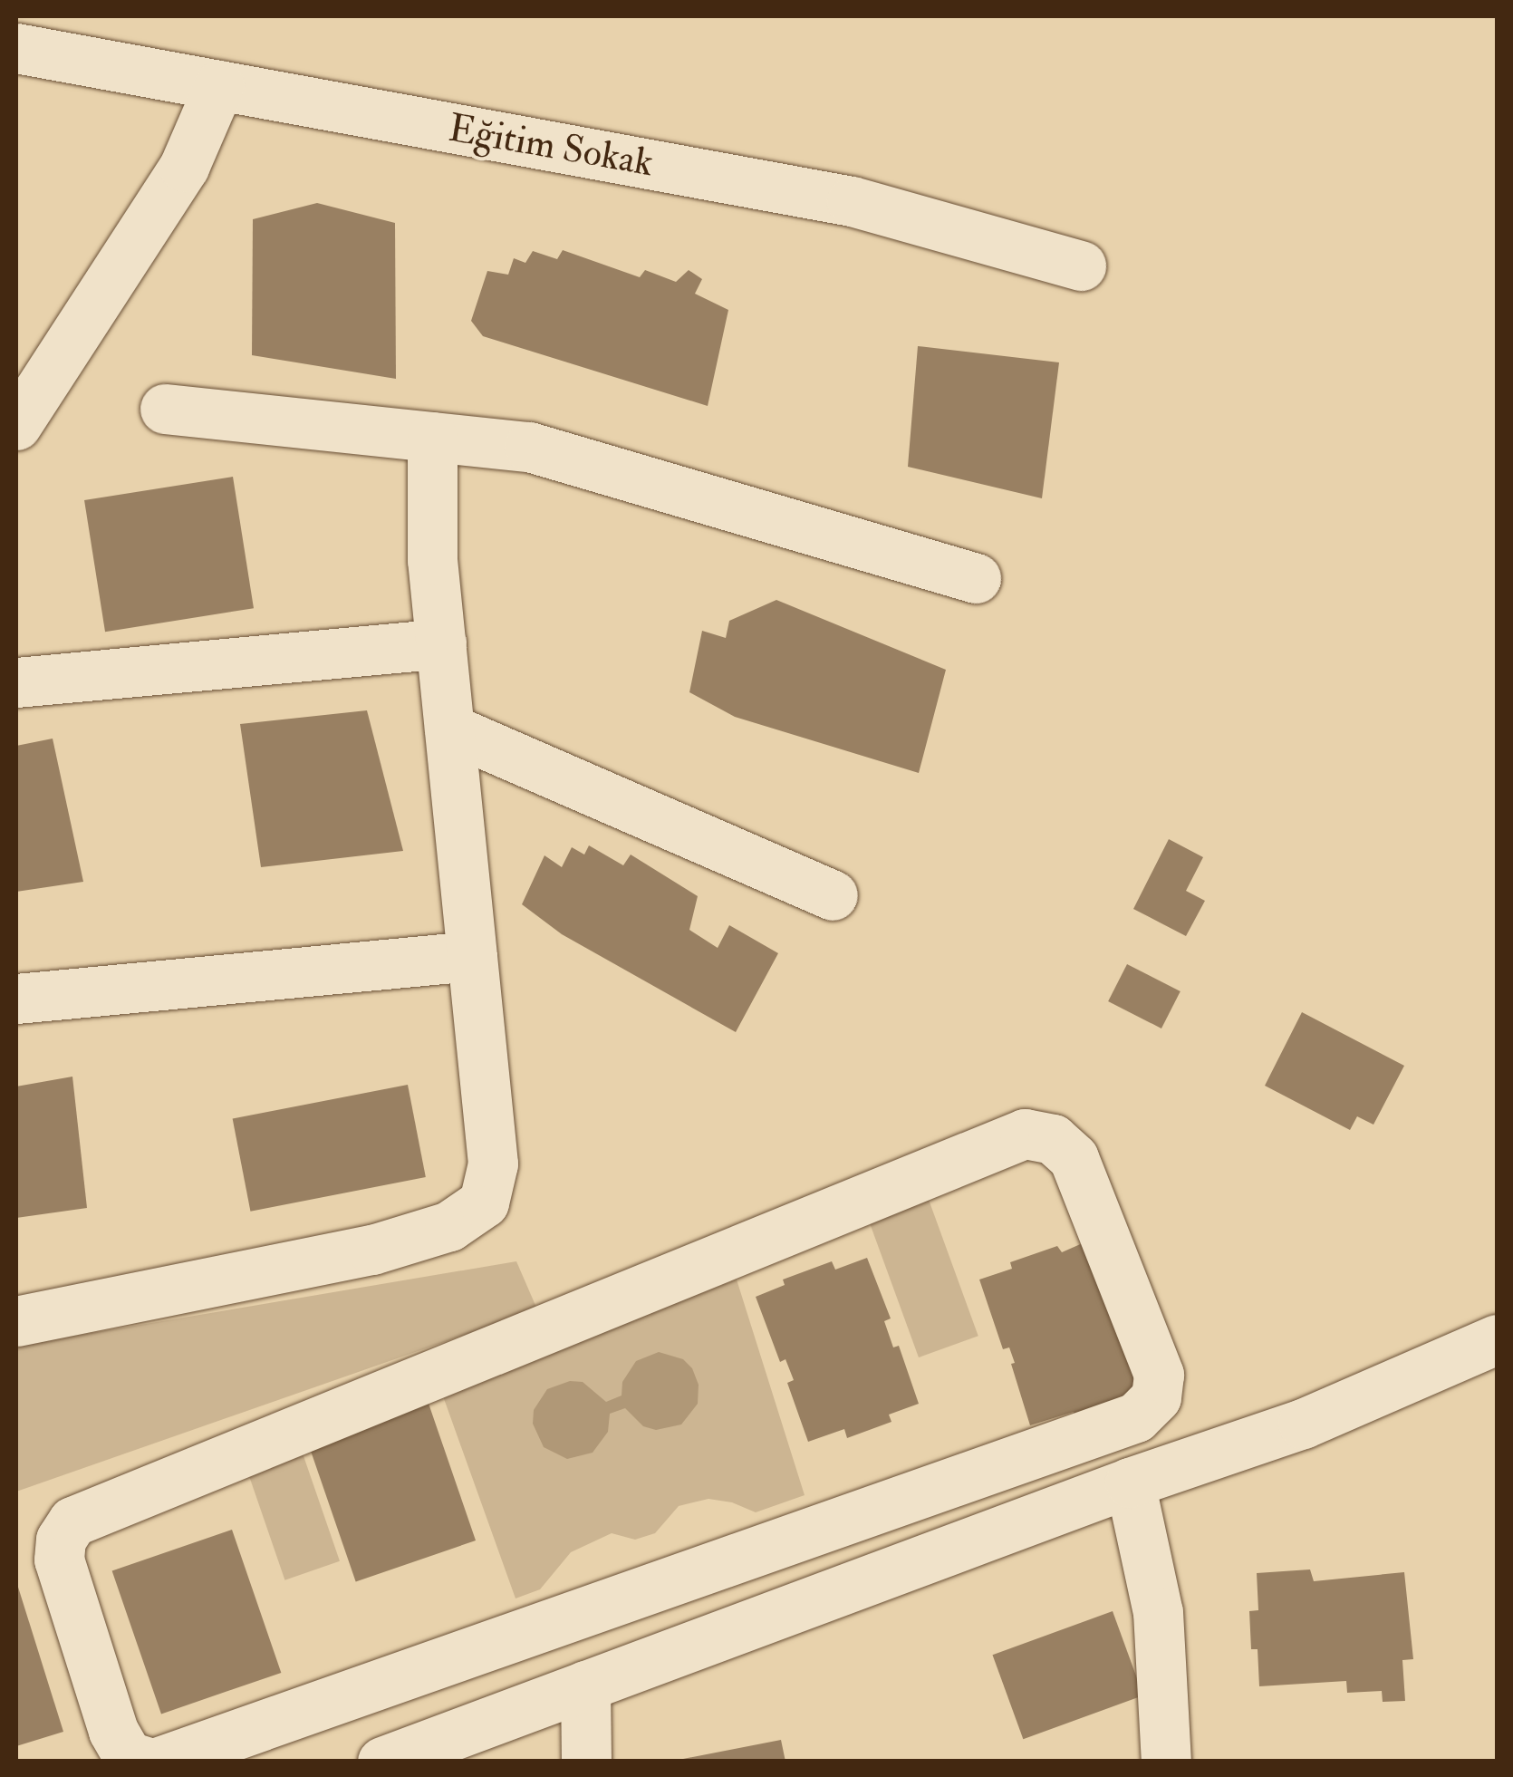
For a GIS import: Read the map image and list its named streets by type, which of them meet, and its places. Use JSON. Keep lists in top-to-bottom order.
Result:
{
  "streets": {
    "street": ["Eğitim Sokak"]
  }
}
